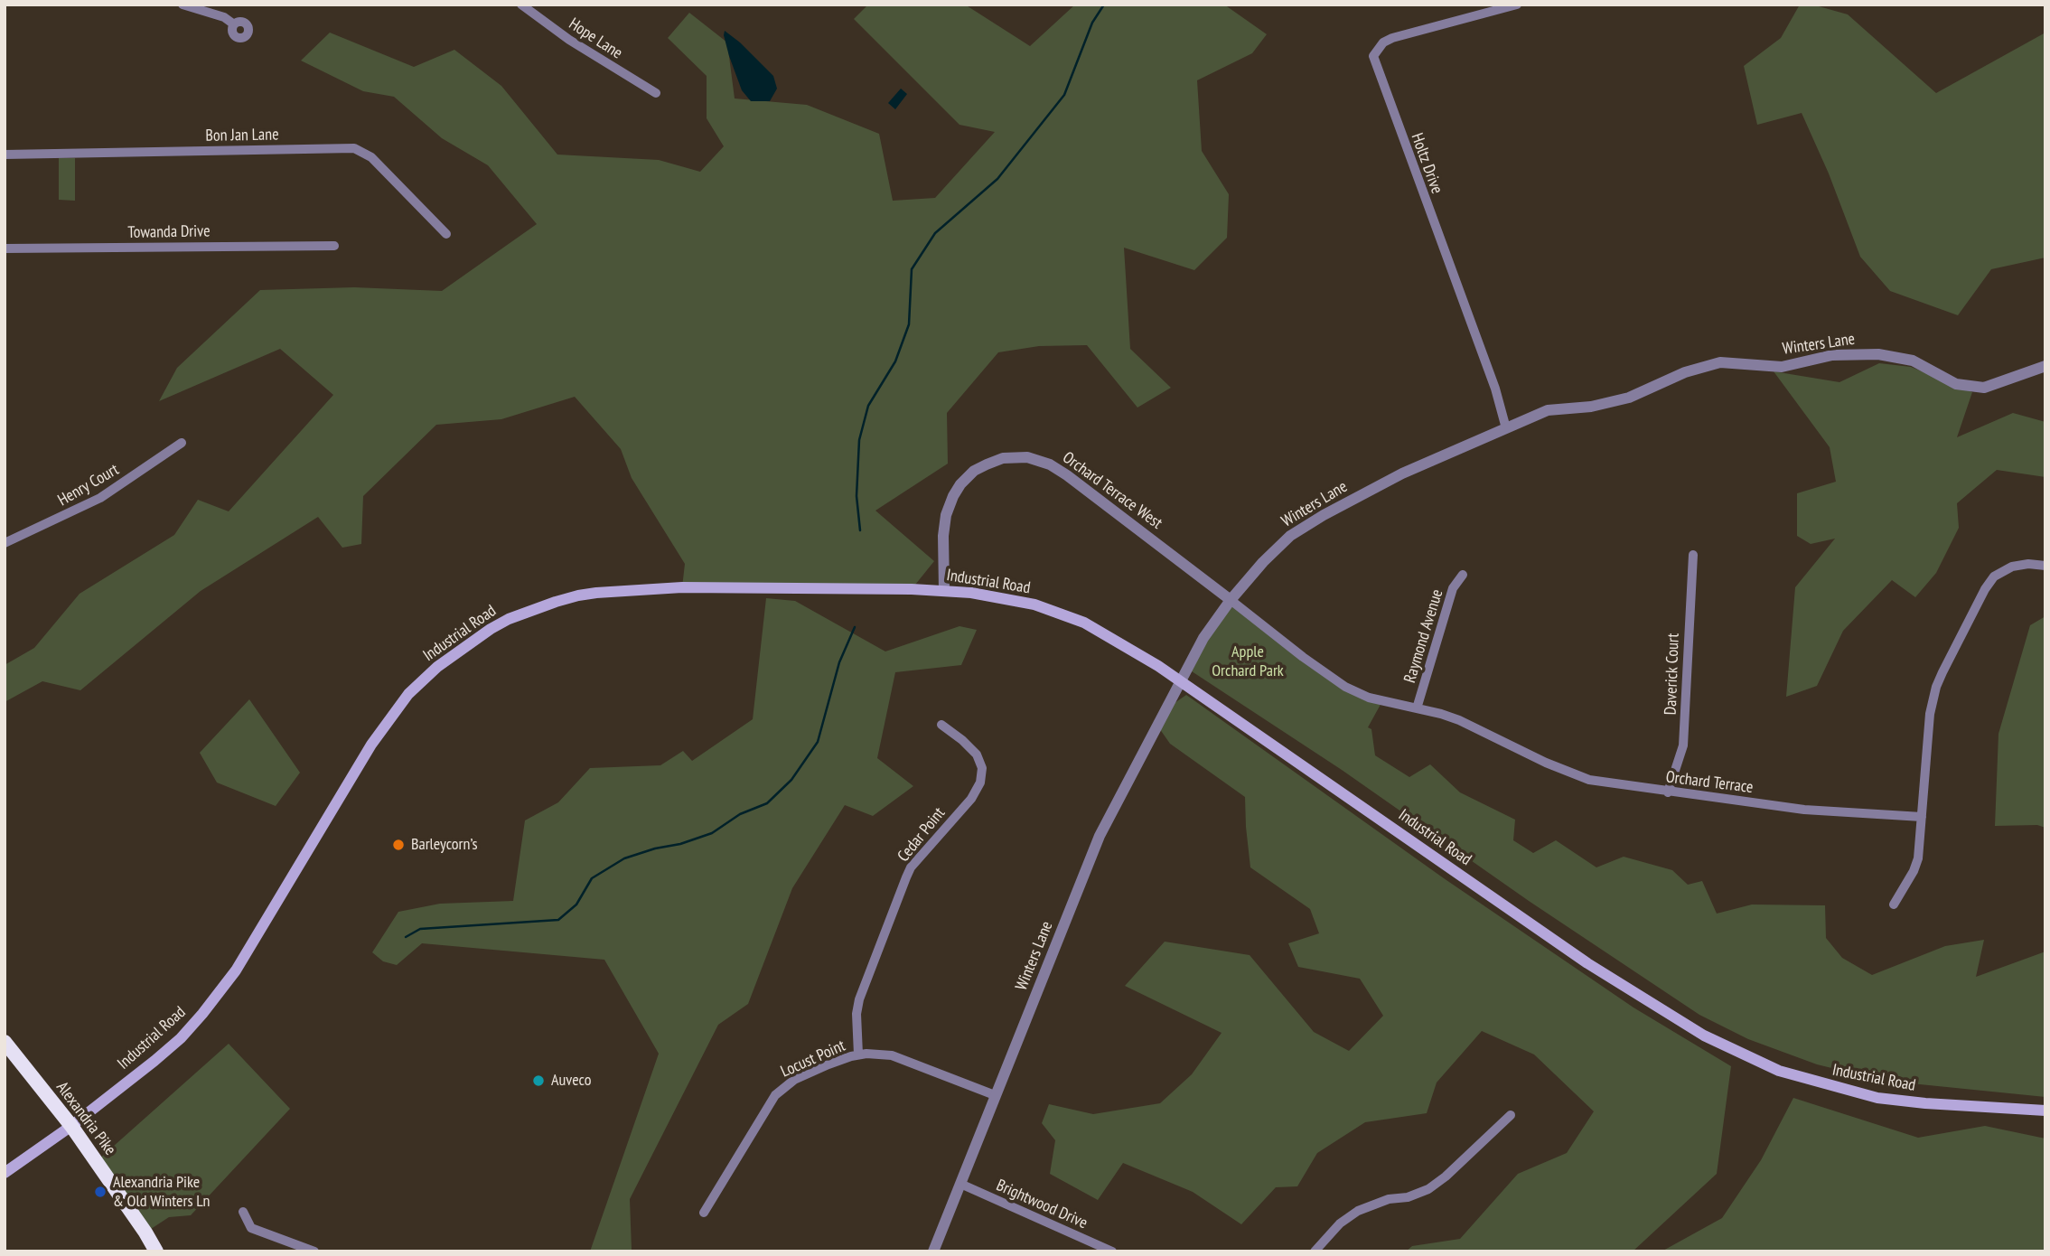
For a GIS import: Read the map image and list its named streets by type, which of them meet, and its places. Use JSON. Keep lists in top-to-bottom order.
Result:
{
  "streets": {
    "highway": ["Alexandria Pike"],
    "main road": ["Industrial Road"],
    "street": [
      "Hope Lane",
      "Bon Jan Lane",
      "Holtz Drive",
      "Towanda Drive",
      "Winters Lane",
      "Henry Court",
      "Orchard Terrace West",
      "Raymond Avenue",
      "Daverick Court",
      "Orchard Terrace",
      "Cedar Point",
      "Locust Point",
      "Brightwood Drive"
    ]
  },
  "crossings": [
    ["Holtz Drive", "Winters Lane"],
    ["Winters Lane", "Orchard Terrace West"],
    ["Winters Lane", "Orchard Terrace"],
    ["Winters Lane", "Locust Point"],
    ["Winters Lane", "Brightwood Drive"],
    ["Orchard Terrace West", "Industrial Road"],
    ["Orchard Terrace West", "Orchard Terrace"],
    ["Industrial Road", "Alexandria Pike"],
    ["Raymond Avenue", "Orchard Terrace"],
    ["Daverick Court", "Orchard Terrace"],
    ["Cedar Point", "Locust Point"]
  ],
  "parks": ["Apple Orchard Park"],
  "places": ["Barleycorn’s", "Auveco", "Alexandria Pike & Old Winters Ln"]
}
